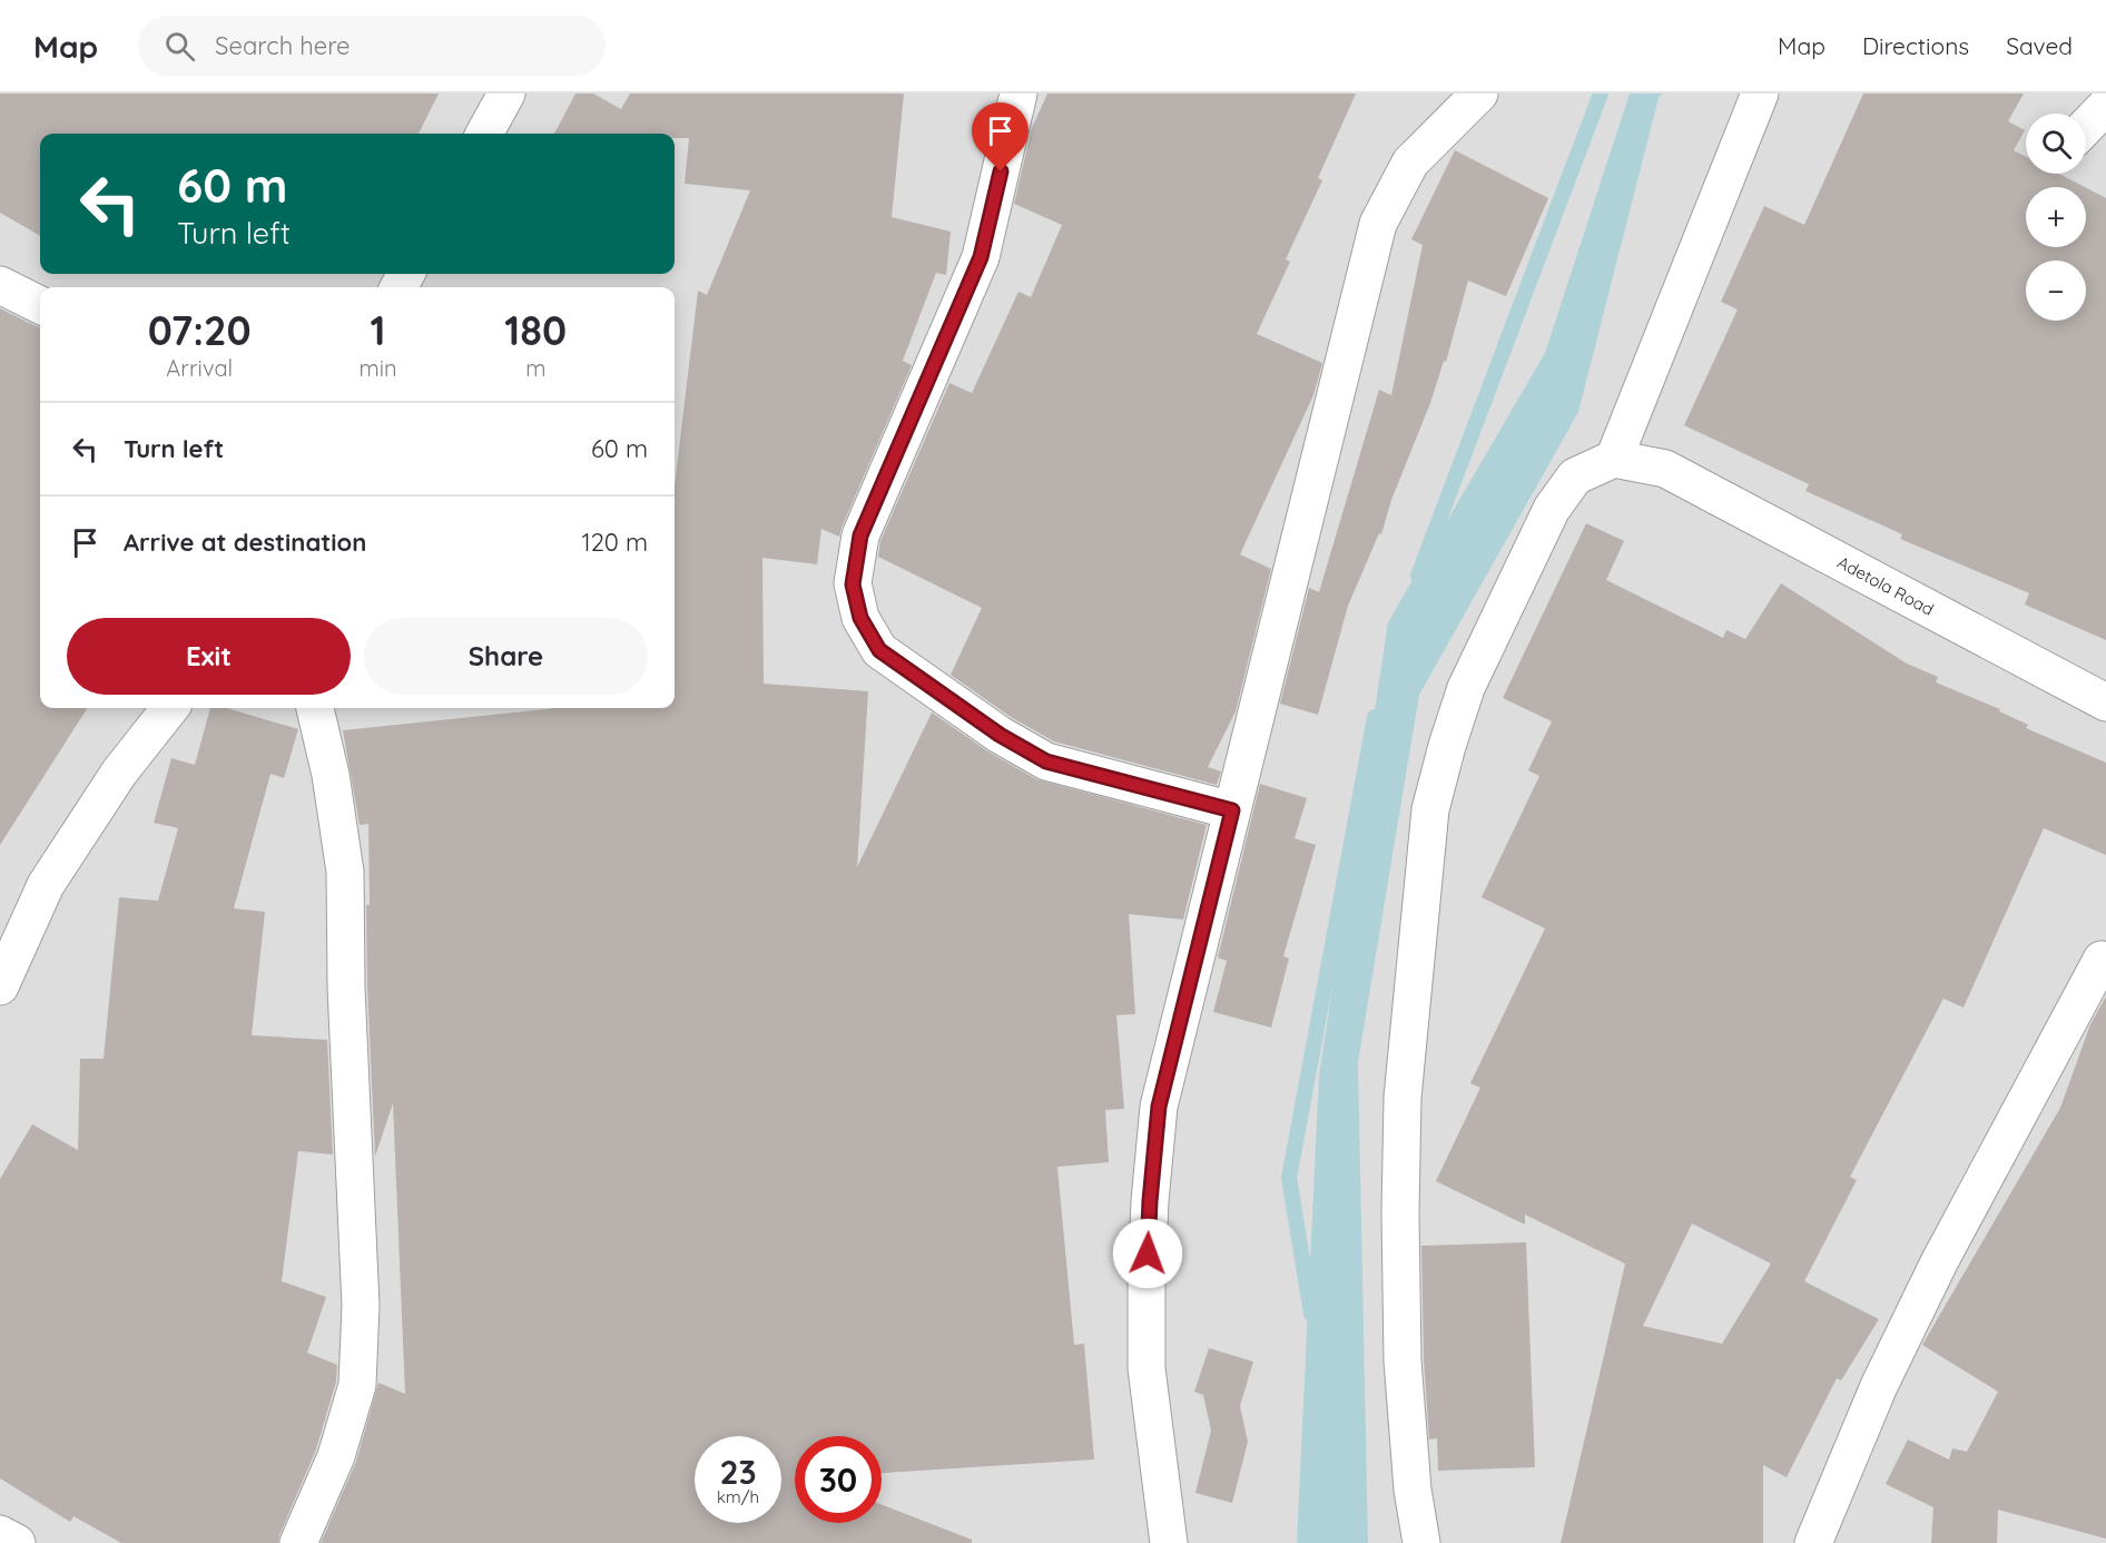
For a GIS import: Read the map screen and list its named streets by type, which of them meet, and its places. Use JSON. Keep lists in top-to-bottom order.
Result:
{
  "streets": {
    "street": ["Adetola Road"]
  },
  "page": {
    "header": "Map",
    "search": "Search here",
    "nav": ["Map", "Directions", "Saved"],
    "map_buttons": ["+", "−"],
    "turn": ["60 m", "Turn left"],
    "eta": [
      "07:20",
      "Arrival",
      "1",
      "min",
      "180",
      "m"
    ],
    "list": [
      {
        "name": "Turn left",
        "value": "60 m"
      },
      {
        "name": "Arrive at destination",
        "value": "120 m"
      }
    ],
    "buttons": ["Exit", "Share"],
    "speed": "23 km/h",
    "limit": "30"
  }
}
